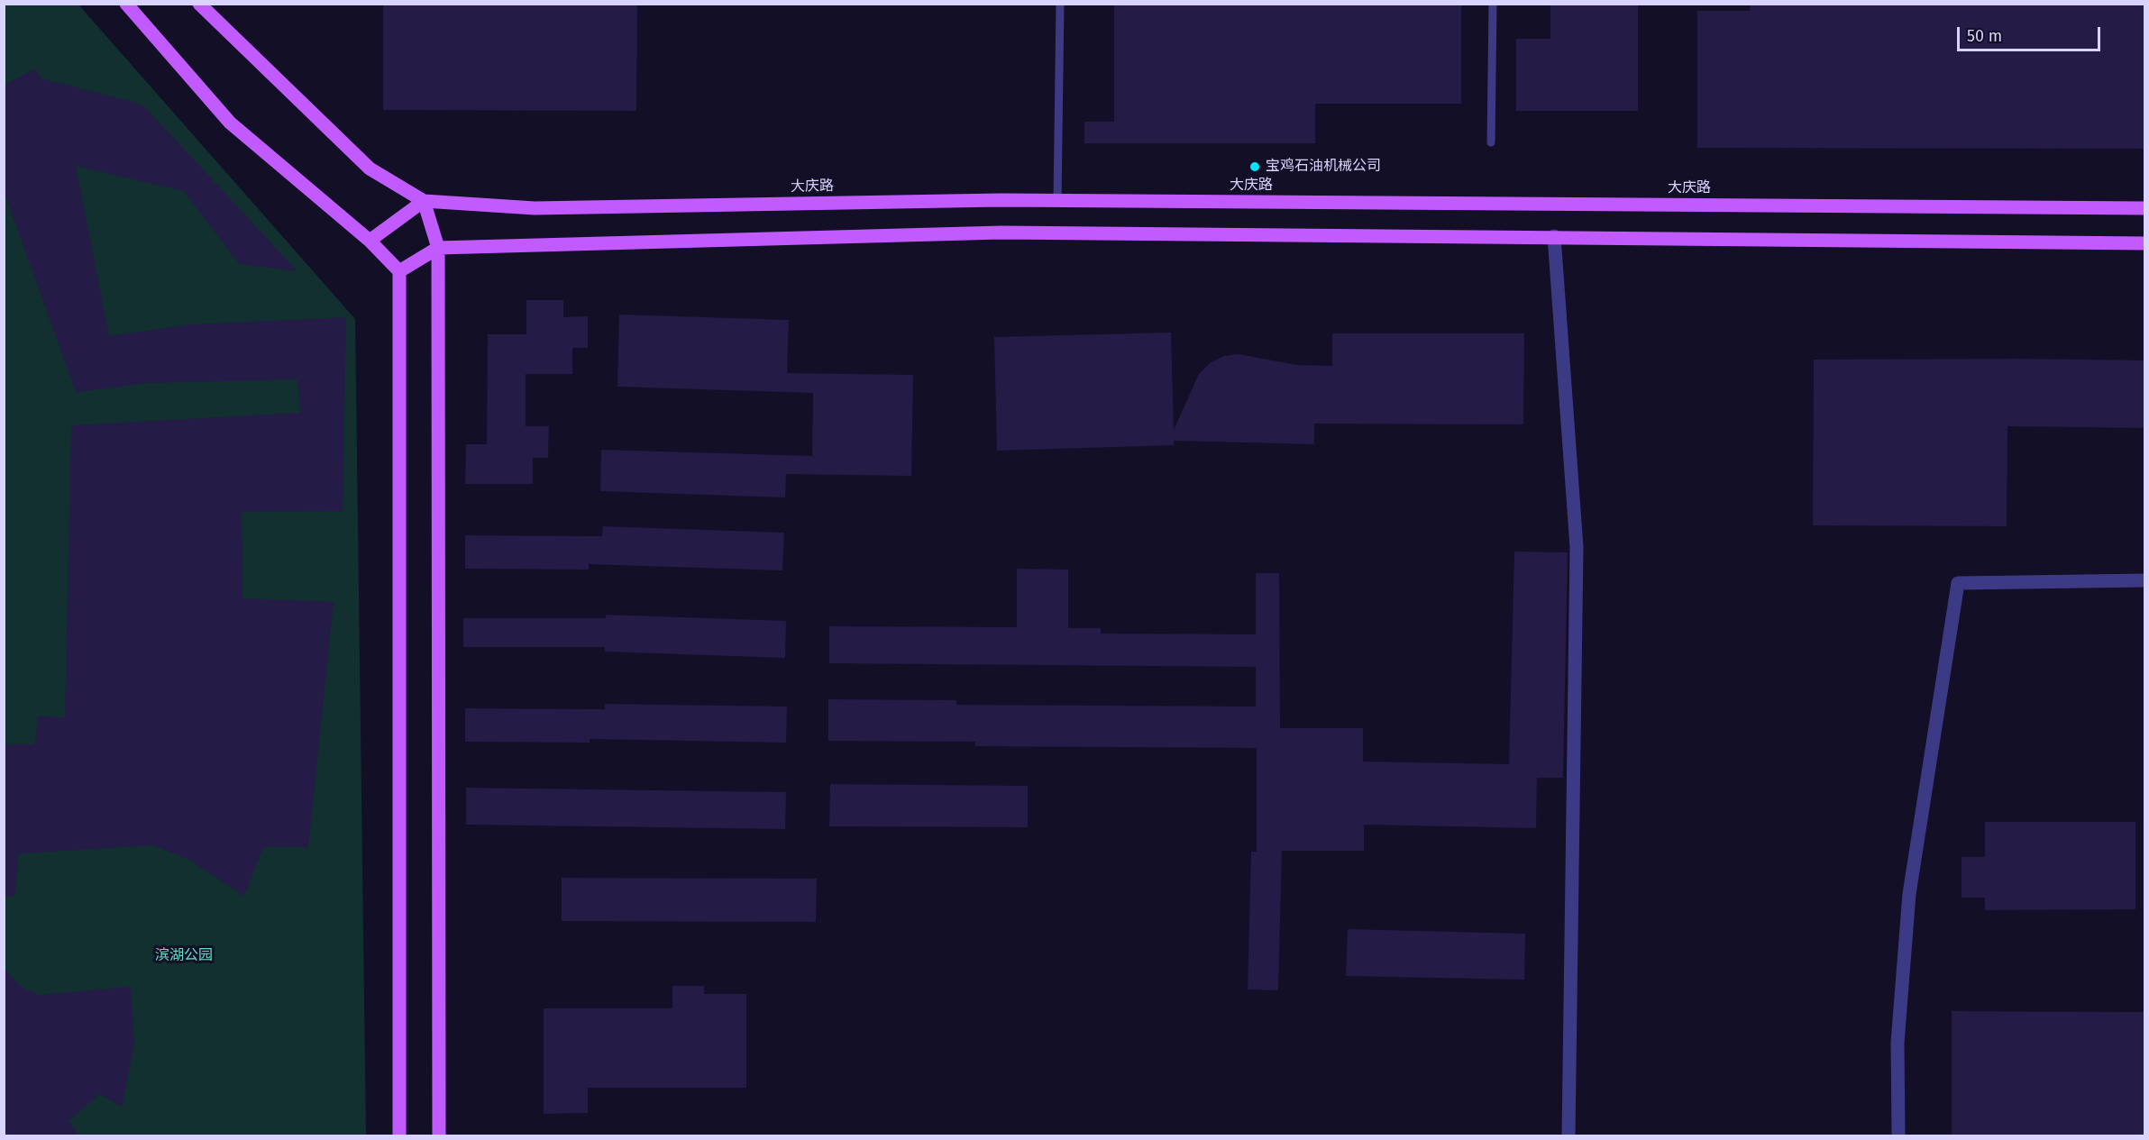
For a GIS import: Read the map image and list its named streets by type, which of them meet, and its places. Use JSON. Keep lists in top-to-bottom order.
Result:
{
  "streets": {
    "main road": ["大庆路"]
  },
  "parks": ["滨湖公园"],
  "places": ["宝鸡石油机械公司"],
  "scale_bar": "50 m"
}
